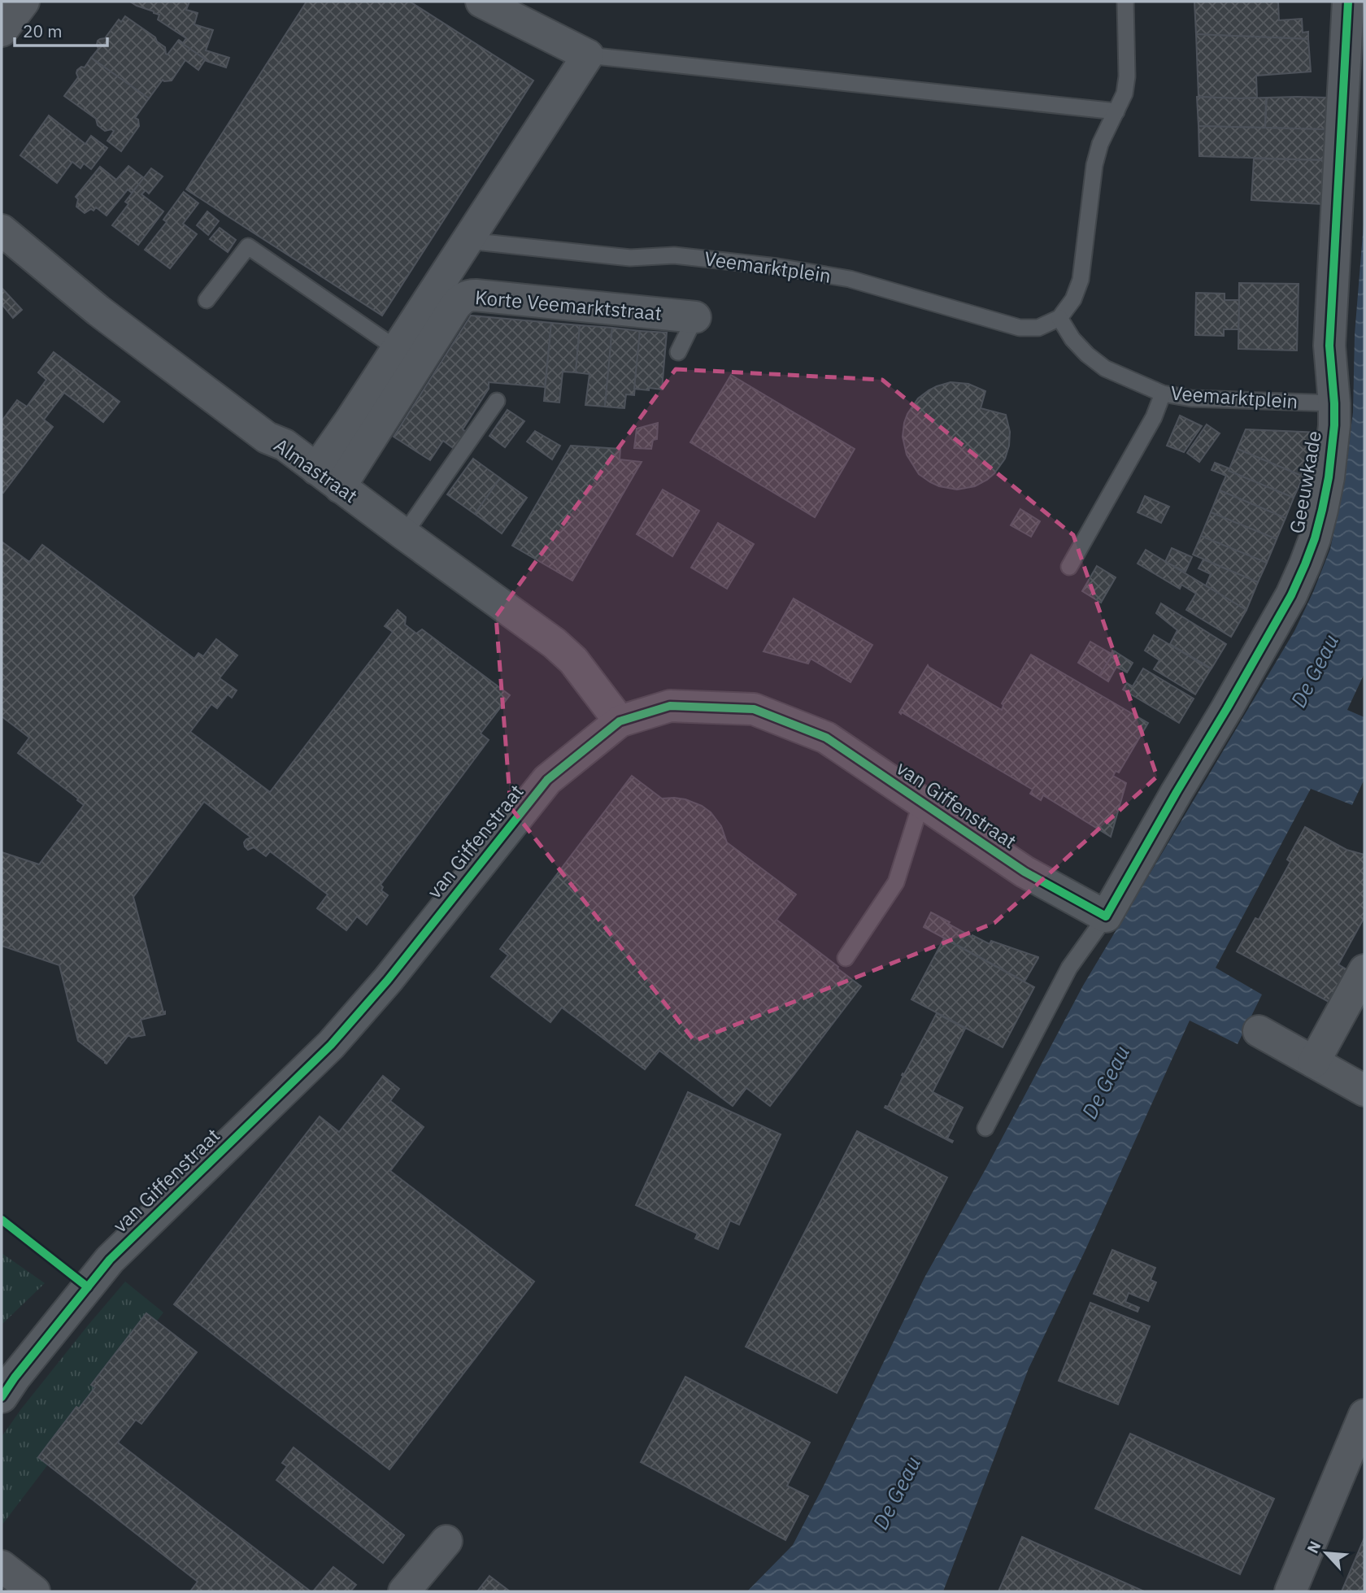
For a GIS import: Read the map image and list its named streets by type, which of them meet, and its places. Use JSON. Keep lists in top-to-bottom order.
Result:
{
  "streets": {
    "street": [
      "Korte Veemarktstraat",
      "Almastraat",
      "Geeuwkade",
      "van Giffenstraat"
    ],
    "lane": ["Veemarktplein"]
  },
  "crossings": [
    ["Veemarktplein", "Geeuwkade"],
    ["Korte Veemarktstraat", "Almastraat"],
    ["Almastraat", "van Giffenstraat"],
    ["Geeuwkade", "van Giffenstraat"]
  ],
  "water": ["De Geau"],
  "scale_bar": "20 m",
  "north": "top left"
}
